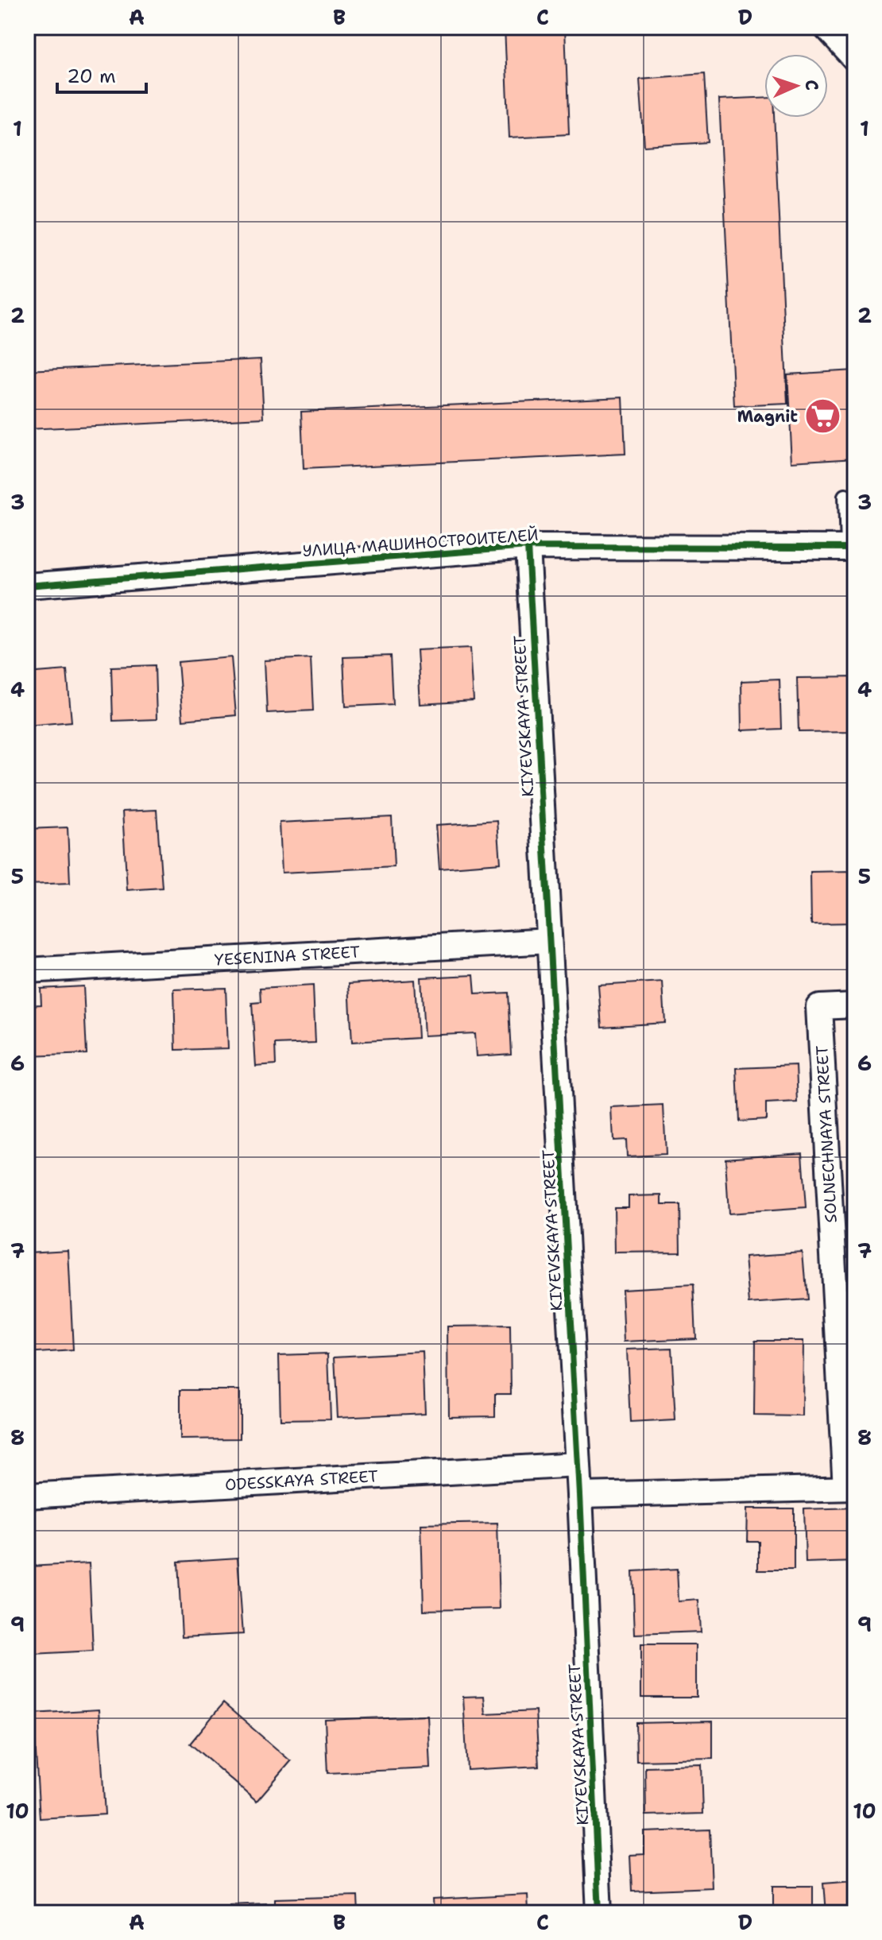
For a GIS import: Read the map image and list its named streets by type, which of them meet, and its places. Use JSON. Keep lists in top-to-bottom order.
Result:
{
  "streets": {
    "street": [
      "УЛИЦА МАШИНОСТРОИТЕЛЕЙ",
      "KIYEVSKAYA STREET",
      "YESENINA STREET",
      "SOLNECHNAYA STREET",
      "ODESSKAYA STREET"
    ]
  },
  "crossings": [
    ["УЛИЦА МАШИНОСТРОИТЕЛЕЙ", "KIYEVSKAYA STREET"],
    ["KIYEVSKAYA STREET", "YESENINA STREET"],
    ["KIYEVSKAYA STREET", "ODESSKAYA STREET"]
  ],
  "places": {
    "supermarket": ["Magnit"]
  },
  "scale_bar": "20 m",
  "north": "right",
  "grid": {
    "columns": [
      "A",
      "B",
      "C",
      "D"
    ],
    "rows": [
      "1",
      "2",
      "3",
      "4",
      "5",
      "6",
      "7",
      "8",
      "9",
      "10"
    ]
  }
}
